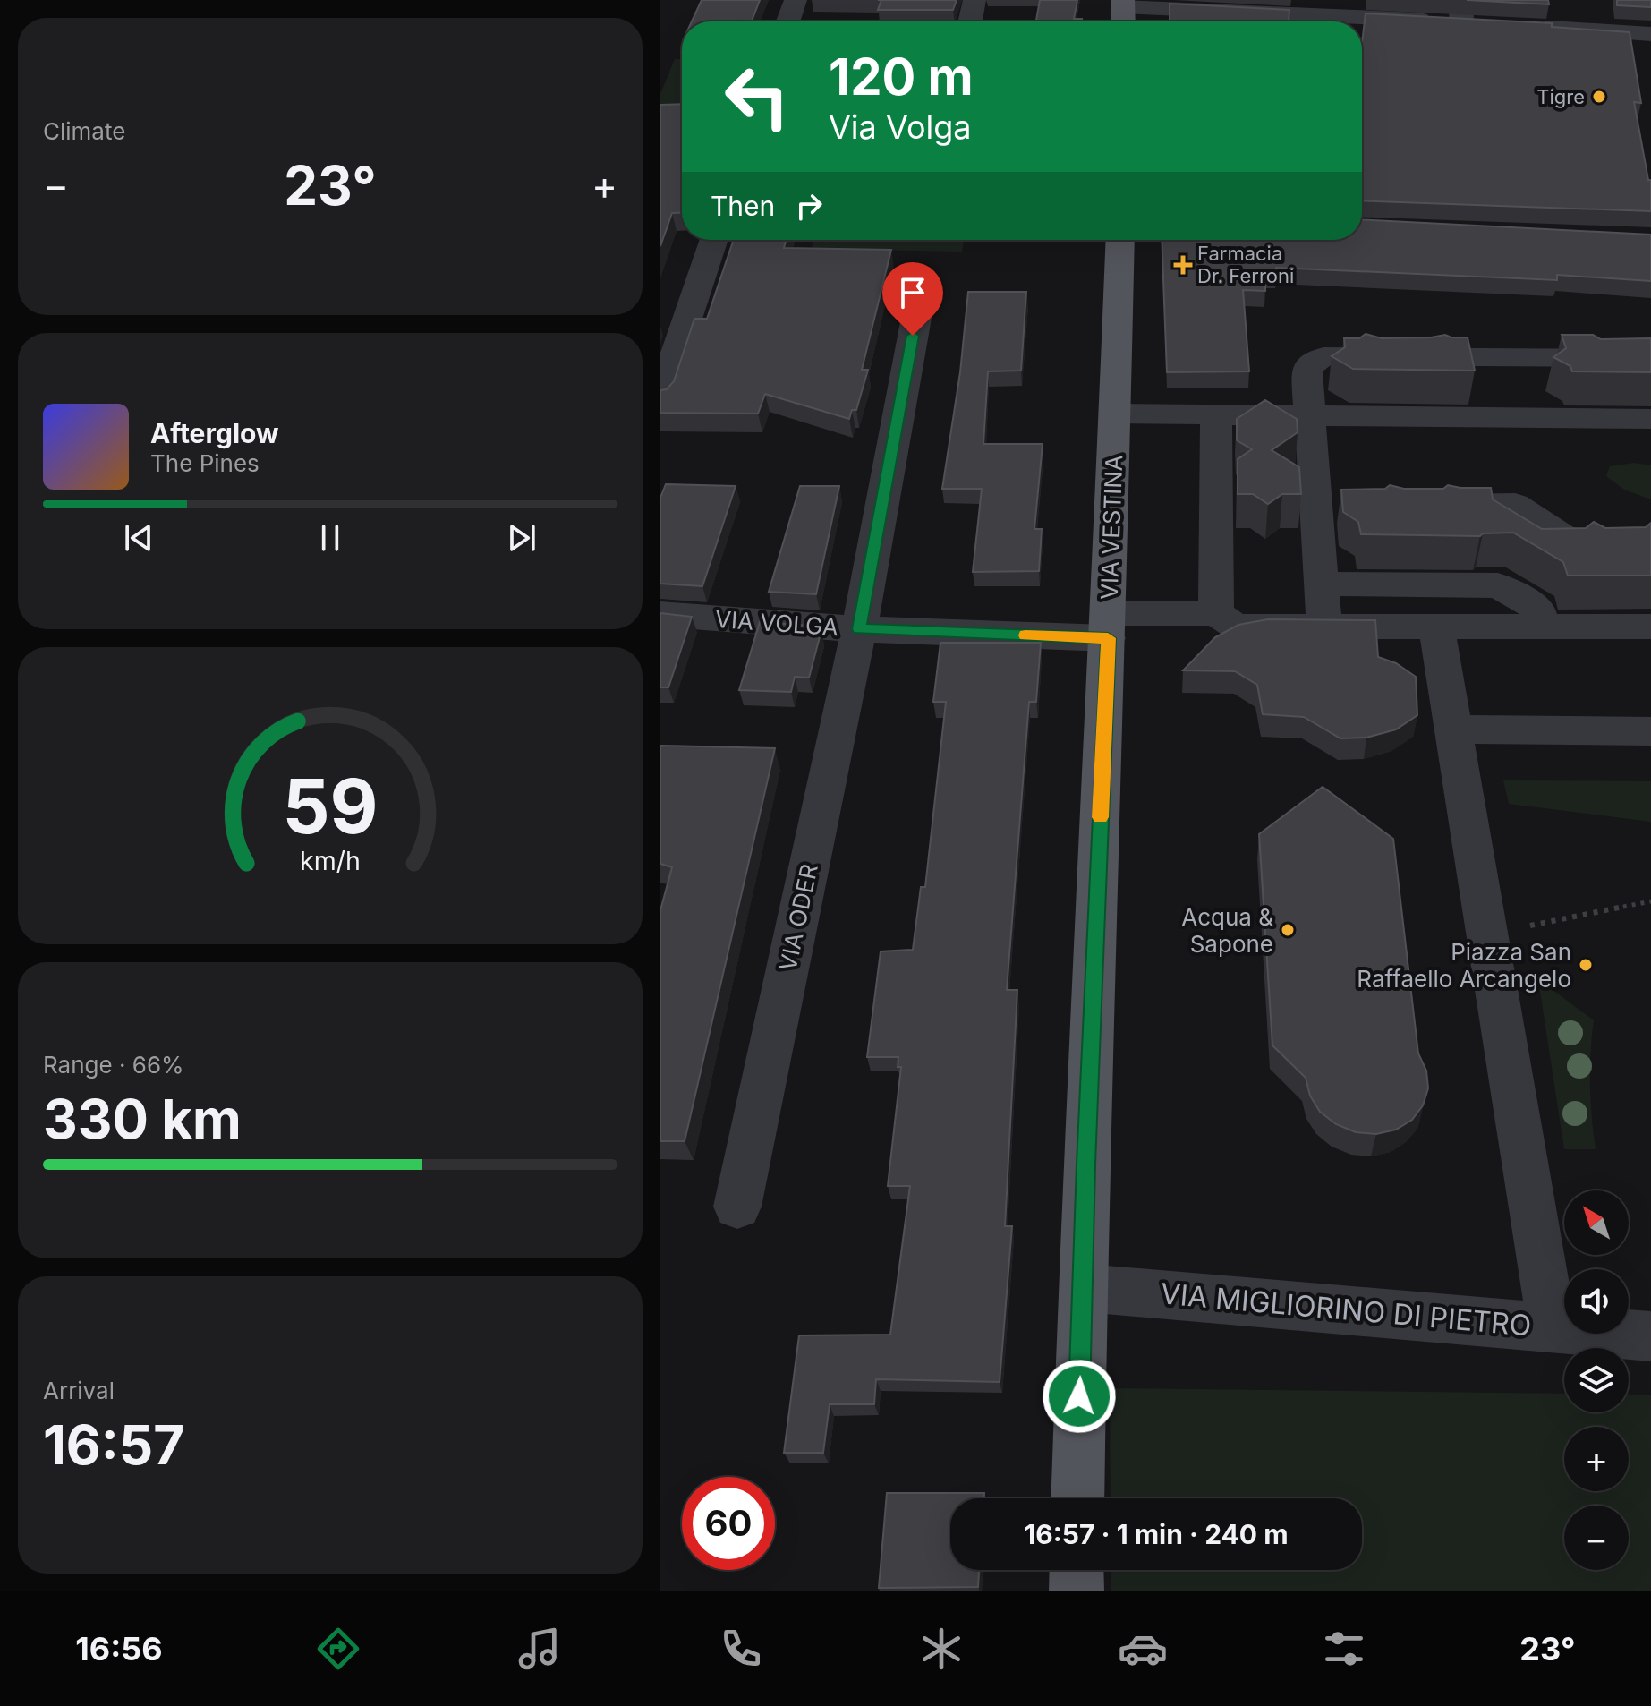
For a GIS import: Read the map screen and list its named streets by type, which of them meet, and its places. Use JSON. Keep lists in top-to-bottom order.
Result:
{
  "streets": {
    "main road": ["VIA VESTINA"],
    "street": ["VIA VOLGA", "VIA ODER", "VIA MIGLIORINO DI PIETRO"]
  },
  "crossings": [
    ["VIA VESTINA", "VIA VOLGA"],
    ["VIA VESTINA", "VIA MIGLIORINO DI PIETRO"],
    ["VIA VOLGA", "VIA ODER"]
  ],
  "places": {
    "other": ["Tigre", "Acqua & Sapone", "Piazza San Raffaello Arcangelo"],
    "health": ["Farmacia Dr. Ferroni"]
  },
  "north": "top left",
  "page": {
    "tile": [
      "Climate",
      ["Range · 66%", "330 km"],
      ["Arrival", "16:57"]
    ],
    "turn": ["120 m", "Via Volga"],
    "heat": ["−", "23°", "+"],
    "then": "Then",
    "song": ["Afterglow", "The Pines"],
    "map_buttons": ["+", "−"],
    "limit": "60",
    "trip": "16:57 · 1 min · 240 m",
    "tabs": ["16:56", "23°"],
    "gauge": ["59", "km/h"]
  }
}
